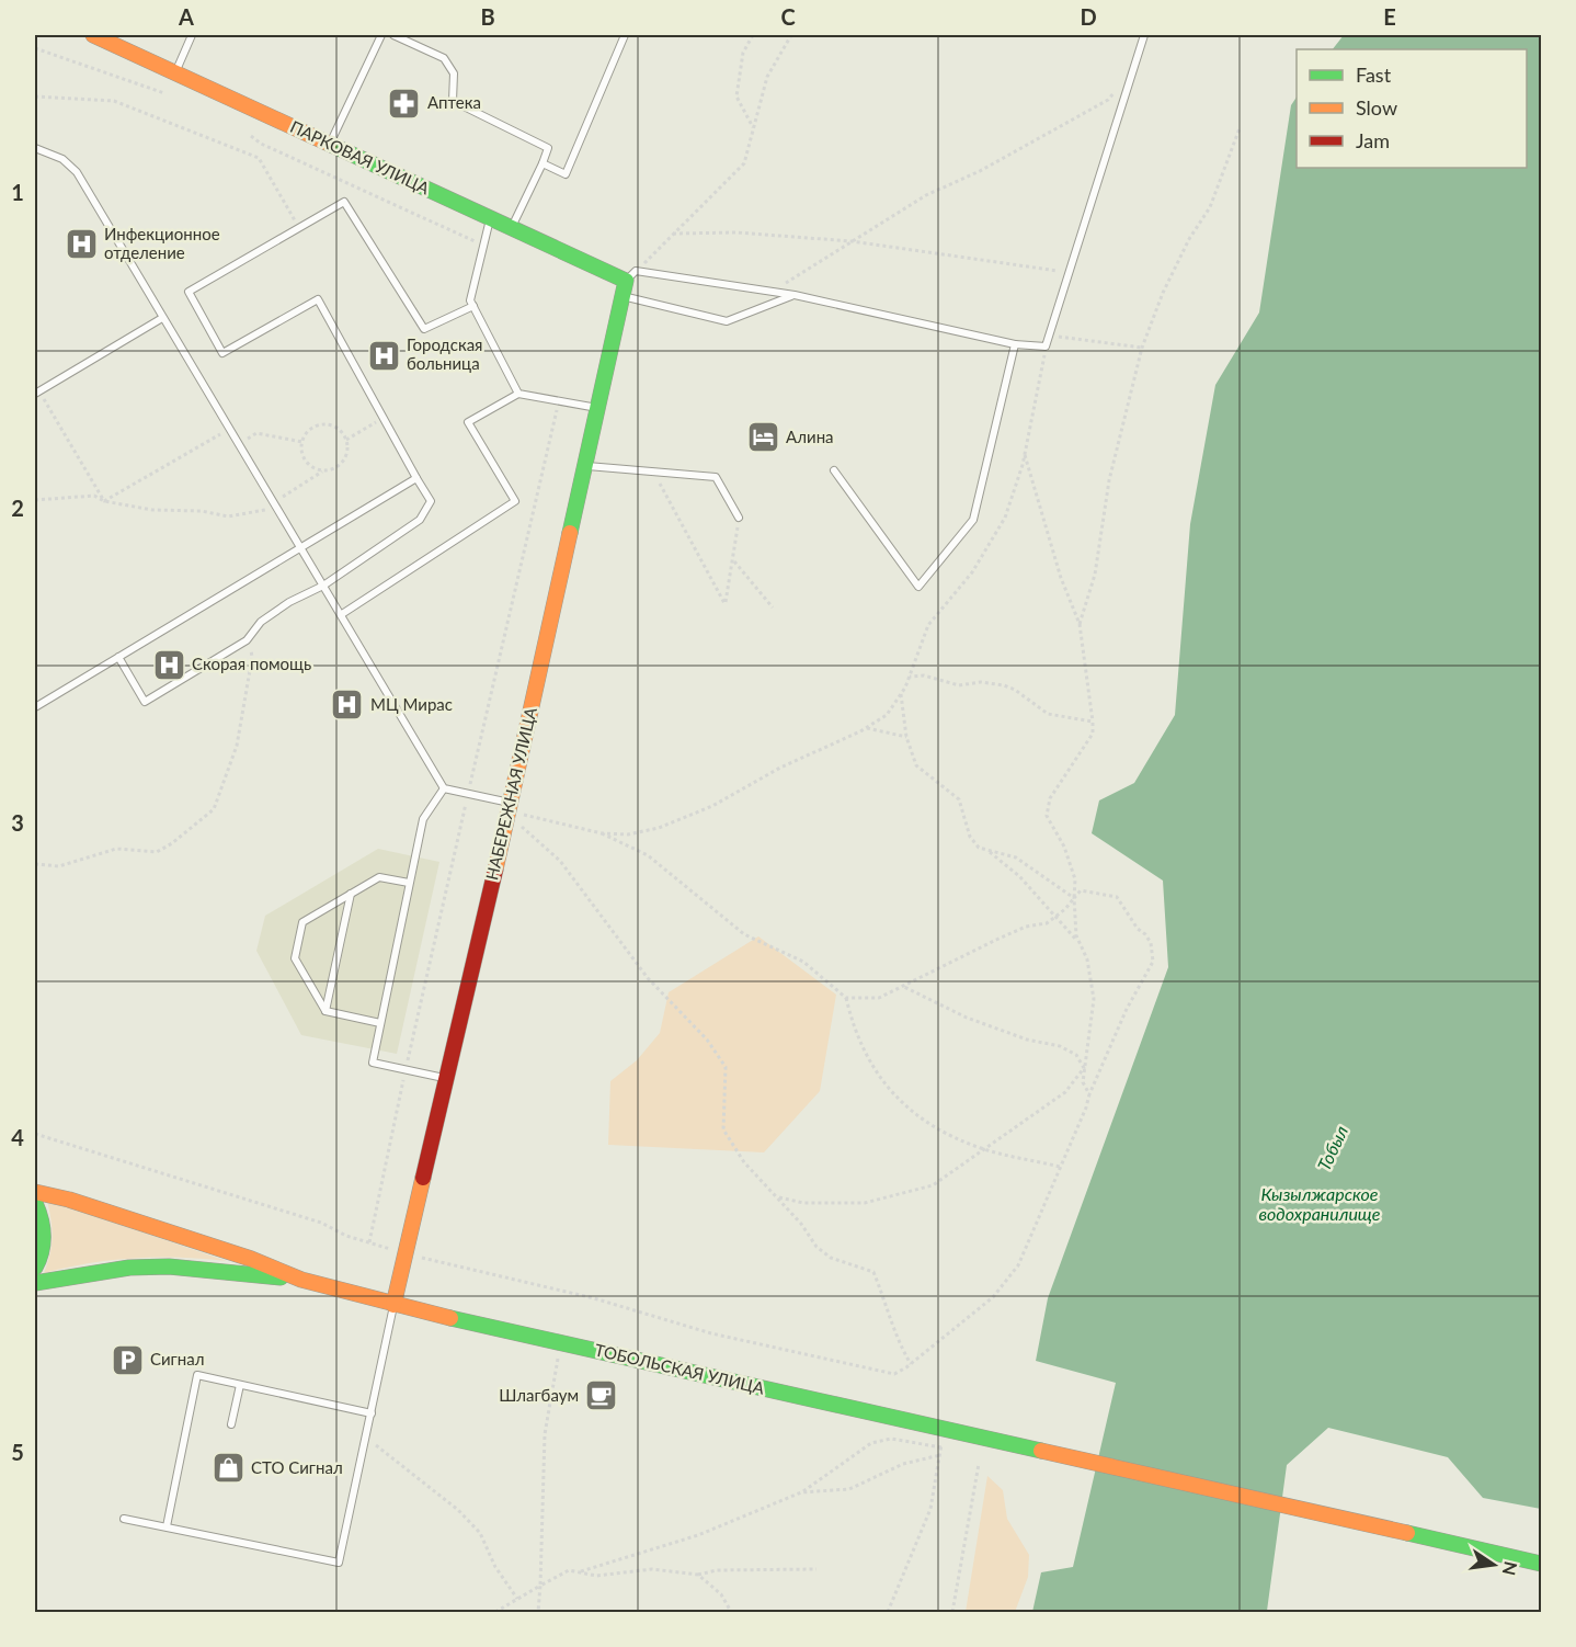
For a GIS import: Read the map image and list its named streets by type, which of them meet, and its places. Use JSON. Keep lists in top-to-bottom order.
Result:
{
  "streets": {
    "street": ["ПАРКОВАЯ УЛИЦА", "НАБЕРЕЖНАЯ УЛИЦА", "ТОБОЛЬСКАЯ УЛИЦА"]
  },
  "crossings": [
    ["ПАРКОВАЯ УЛИЦА", "НАБЕРЕЖНАЯ УЛИЦА"],
    ["НАБЕРЕЖНАЯ УЛИЦА", "ТОБОЛЬСКАЯ УЛИЦА"]
  ],
  "water": ["Тобыл", "Кызылжарское водохранилище"],
  "places": {
    "pharmacy": ["Аптека"],
    "hospital": [
      "Инфекционное отделение",
      "Городская больница",
      "Скорая помощь",
      "МЦ Мирас"
    ],
    "hotel": ["Алина"],
    "parking": ["Сигнал"],
    "cafe": ["Шлагбаум"],
    "shop": ["СТО Сигнал"]
  },
  "legend": ["Fast", "Slow", "Jam"],
  "north": "right",
  "grid": {
    "columns": [
      "A",
      "B",
      "C",
      "D",
      "E"
    ],
    "rows": [
      "1",
      "2",
      "3",
      "4",
      "5"
    ]
  }
}
